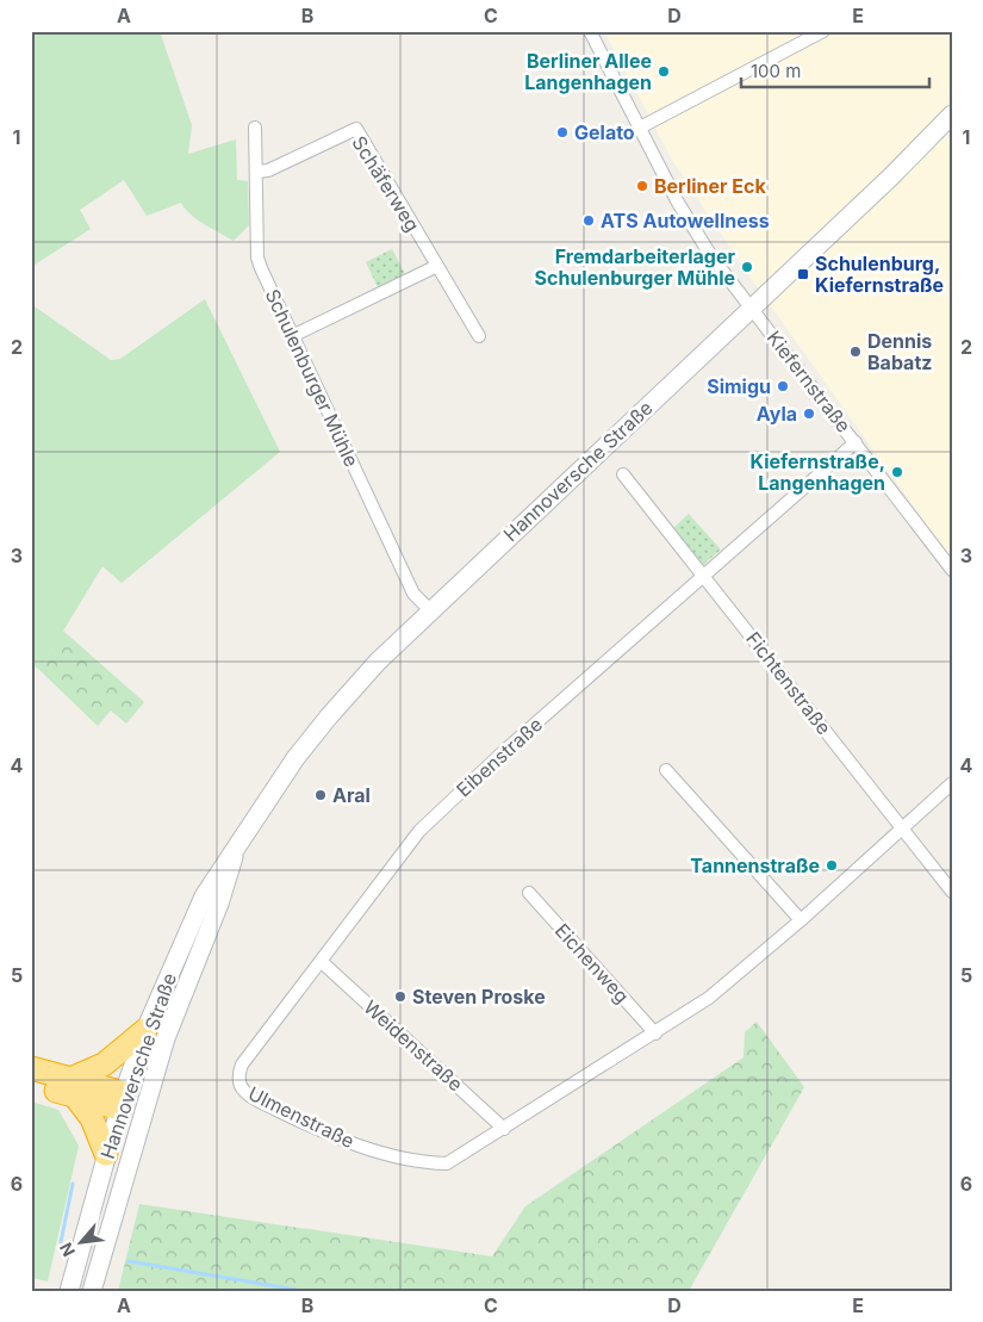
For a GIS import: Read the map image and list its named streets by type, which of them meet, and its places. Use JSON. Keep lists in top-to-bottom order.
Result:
{
  "streets": {
    "main road": ["Hannoversche Straße"],
    "street": [
      "Schäferweg",
      "Schulenburger Mühle",
      "Kiefernstraße",
      "Fichtenstraße",
      "Eibenstraße",
      "Eichenweg",
      "Weidenstraße",
      "Ulmenstraße"
    ]
  },
  "crossings": [
    ["Schäferweg", "Schulenburger Mühle"],
    ["Schulenburger Mühle", "Hannoversche Straße"],
    ["Kiefernstraße", "Hannoversche Straße"],
    ["Kiefernstraße", "Eibenstraße"],
    ["Fichtenstraße", "Eibenstraße"],
    ["Eibenstraße", "Weidenstraße"],
    ["Eibenstraße", "Ulmenstraße"],
    ["Weidenstraße", "Ulmenstraße"]
  ],
  "places": {
    "other": [
      "Berliner Allee Langenhagen",
      "Gelato",
      "Berliner Eck",
      "ATS Autowellness",
      "Fremdarbeiterlager Schulenburger Mühle",
      "Dennis Babatz",
      "Simigu",
      "Ayla",
      "Kiefernstraße, Langenhagen",
      "Aral",
      "Tannenstraße",
      "Steven Proske"
    ],
    "transit": ["Schulenburg, Kiefernstraße"]
  },
  "scale_bar": "100 m",
  "north": "bottom left",
  "grid": {
    "columns": [
      "A",
      "B",
      "C",
      "D",
      "E"
    ],
    "rows": [
      "1",
      "2",
      "3",
      "4",
      "5",
      "6"
    ]
  }
}
